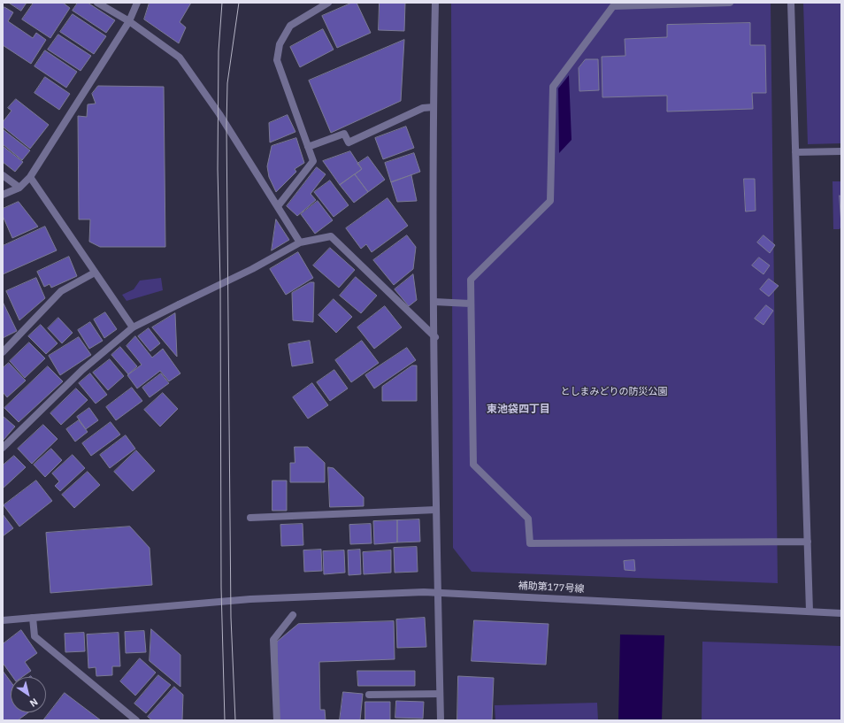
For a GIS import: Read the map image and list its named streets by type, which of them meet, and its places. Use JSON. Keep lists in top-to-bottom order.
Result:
{
  "streets": {
    "street": ["補助第177号線"]
  },
  "districts": ["東池袋四丁目"],
  "parks": ["としまみどりの防災公園"],
  "north": "bottom right"
}
